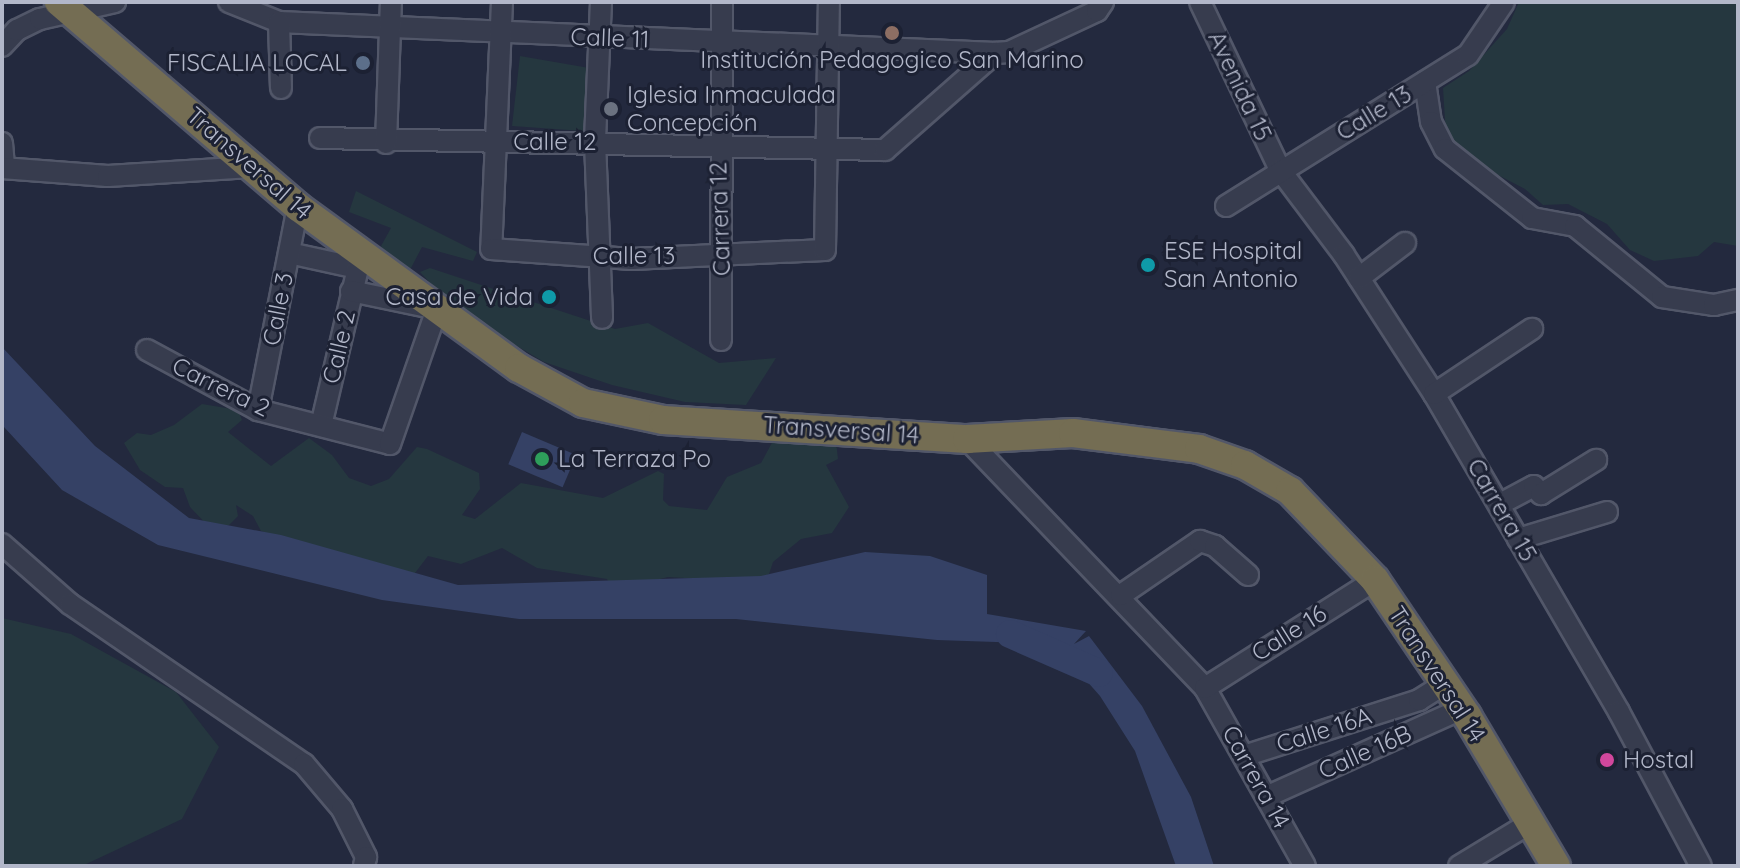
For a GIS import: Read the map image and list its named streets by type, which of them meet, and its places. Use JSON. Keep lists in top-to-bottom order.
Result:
{
  "streets": {
    "highway": ["Transversal 14"],
    "street": [
      "Calle 11",
      "Avenida 15",
      "Calle 13",
      "Calle 12",
      "Carrera 12",
      "Calle 3",
      "Calle 2",
      "Carrera 2",
      "Carrera 15",
      "Calle 16",
      "Calle 16A",
      "Calle 16B",
      "Carrera 14"
    ]
  },
  "crossings": [
    ["Calle 11", "Calle 12"],
    ["Calle 11", "Carrera 12"],
    ["Avenida 15", "Calle 13"],
    ["Avenida 15", "Carrera 15"],
    ["Calle 13", "Calle 12"],
    ["Calle 13", "Carrera 12"],
    ["Calle 13", "Carrera 15"],
    ["Calle 12", "Carrera 12"],
    ["Transversal 14", "Calle 3"],
    ["Transversal 14", "Carrera 2"],
    ["Transversal 14", "Calle 16"],
    ["Transversal 14", "Calle 16A"],
    ["Transversal 14", "Calle 16B"],
    ["Transversal 14", "Carrera 14"],
    ["Calle 3", "Calle 2"],
    ["Calle 3", "Carrera 2"],
    ["Calle 2", "Carrera 2"],
    ["Calle 16", "Carrera 14"],
    ["Calle 16A", "Carrera 14"],
    ["Calle 16B", "Carrera 14"]
  ],
  "places": [
    "Institución Pedagogico San Marino",
    "FISCALIA LOCAL",
    "Iglesia Inmaculada Concepción",
    "ESE Hospital San Antonio",
    "Casa de Vida",
    "La Terraza Po",
    "Hostal"
  ]
}
